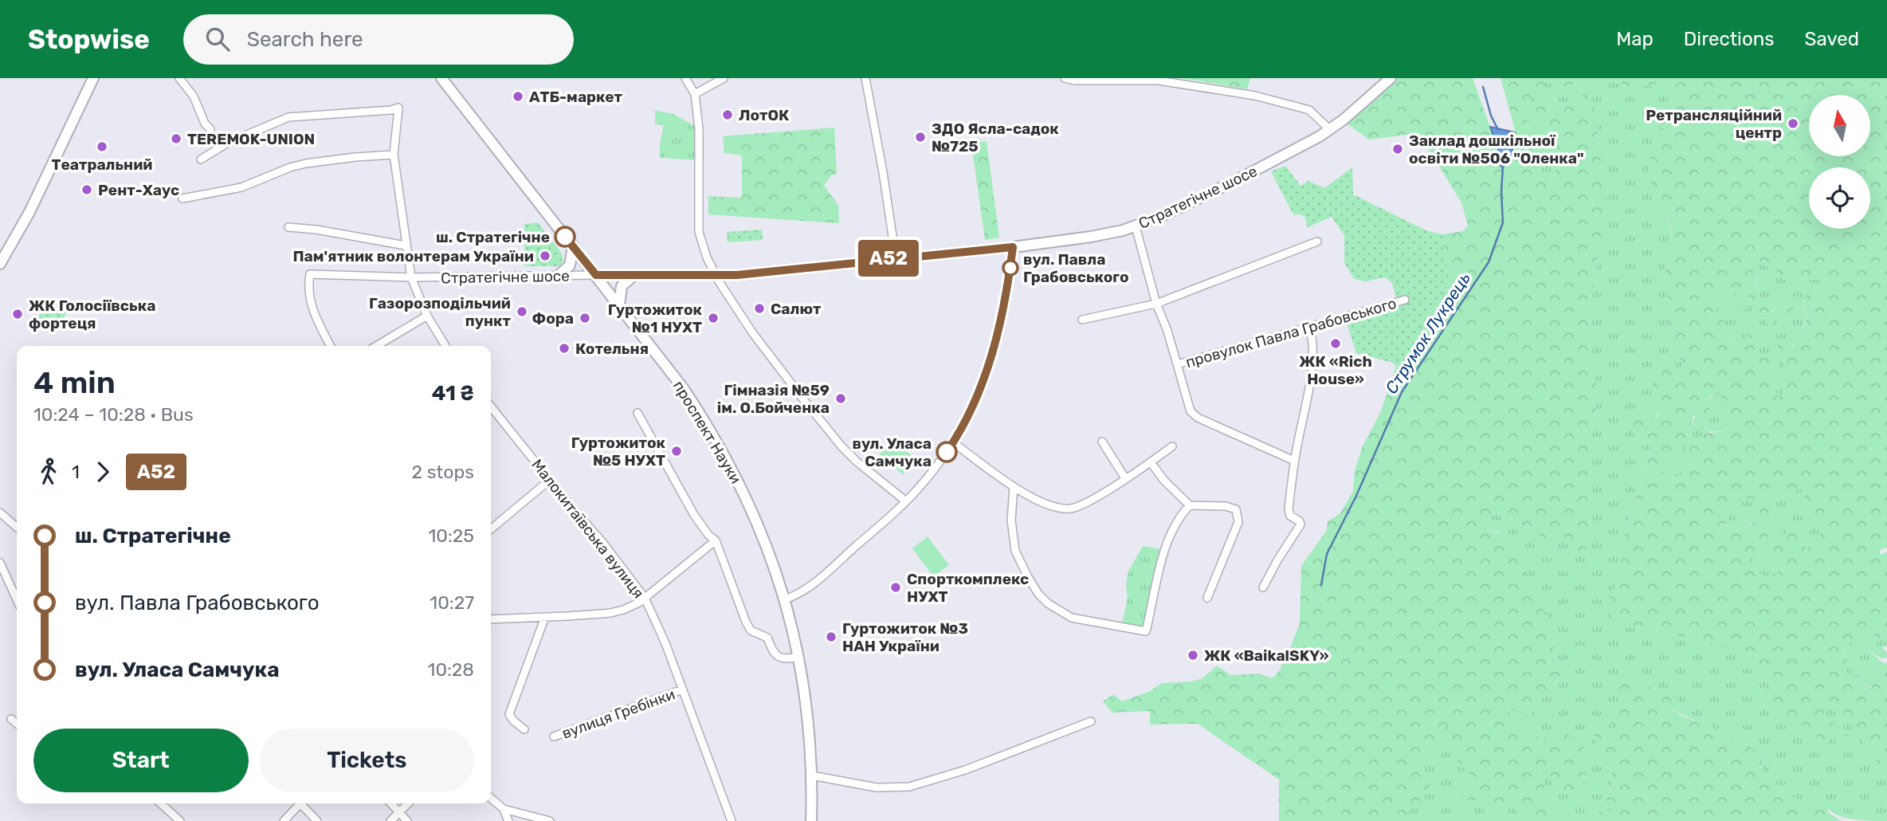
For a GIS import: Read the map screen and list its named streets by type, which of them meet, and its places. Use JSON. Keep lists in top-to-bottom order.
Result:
{
  "streets": {
    "main road": ["Стратегічне шосе", "проспект Науки"],
    "street": ["провулок Павла Грабовського", "Малокитаївська вулиця", "вулиця Гребінки"]
  },
  "crossings": [
    ["Стратегічне шосе", "проспект Науки"],
    ["Малокитаївська вулиця", "вулиця Гребінки"]
  ],
  "water": ["Струмок Лукрець"],
  "places": [
    "АТБ-маркет",
    "ЛотОК",
    "Ретрансляційний центр",
    "ЗДО Ясла-садок №725",
    "TEREMOK-UNION",
    "Театральний",
    "Заклад дошкільної освіти №506 \"Оленка\"",
    "Рент-Хаус",
    "ш. Стратегічне",
    "Пам'ятник волонтерам України",
    "вул. Павла Грабовського",
    "Салют",
    "Газорозподільчий пункт",
    "ЖК Голосіївська фортеця",
    "Фора",
    "Гуртожиток №1 НУХТ",
    "ЖК «Rich House»",
    "Котельня",
    "Гімназія №59 ім. О.Бойченка",
    "Гуртожиток №5 НУХТ",
    "вул. Уласа Самчука",
    "Спорткомплекс НУХТ",
    "Гуртожиток №3 НАН України",
    "ЖК «BaikalSKY»"
  ],
  "lines": ["bus line А52"],
  "north": "top",
  "page": {
    "header": "Stopwise",
    "search": "Search here",
    "nav": ["Map", "Directions", "Saved"],
    "on_map": "А52",
    "heading": ["4 min", "10:24 – 10:28 · Bus", "41 ₴"],
    "legs": ["1", "А52", "2 stops"],
    "list": [
      {
        "name": "ш. Стратегічне",
        "value": "10:25"
      },
      {
        "name": "вул. Павла Грабовського",
        "value": "10:27"
      },
      {
        "name": "вул. Уласа Самчука",
        "value": "10:28"
      }
    ],
    "buttons": ["Start", "Tickets"]
  }
}
